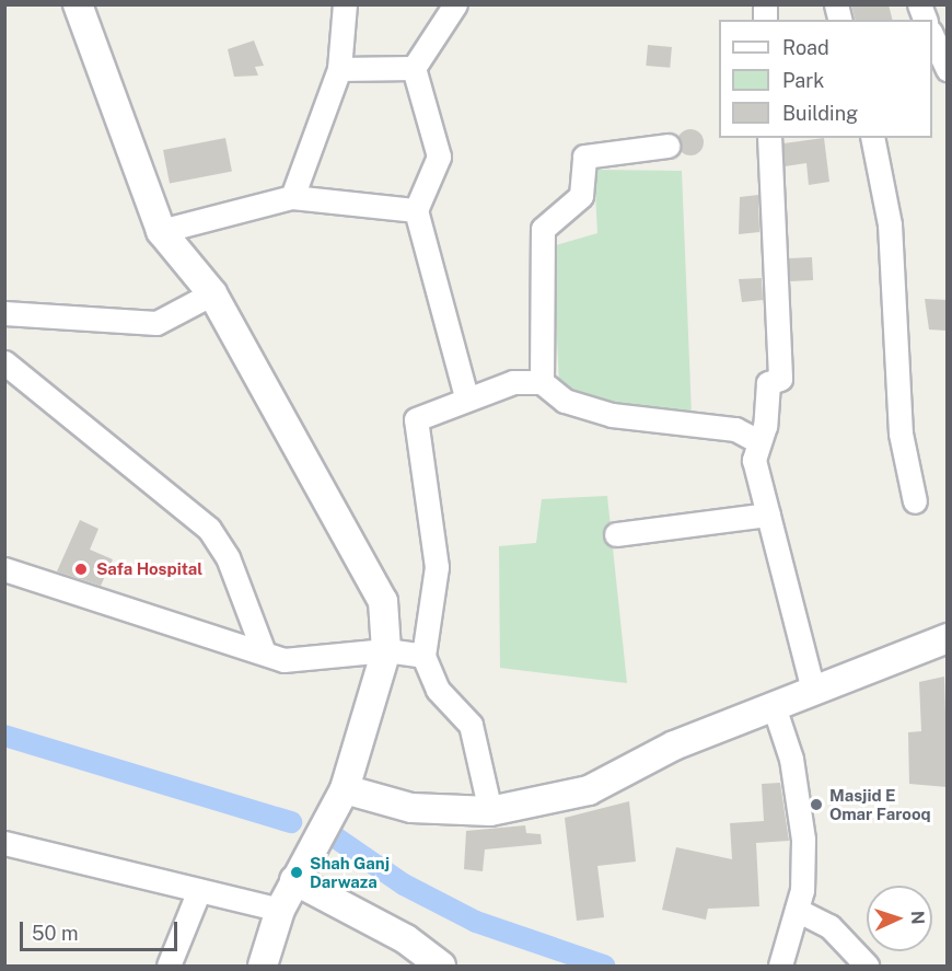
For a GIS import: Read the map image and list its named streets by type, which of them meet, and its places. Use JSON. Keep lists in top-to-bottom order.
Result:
{
  "places": ["Safa Hospital", "Masjid E Omar Farooq", "Shah Ganj Darwaza"],
  "legend": ["Road", "Park", "Building"],
  "scale_bar": "50 m",
  "north": "right"
}
